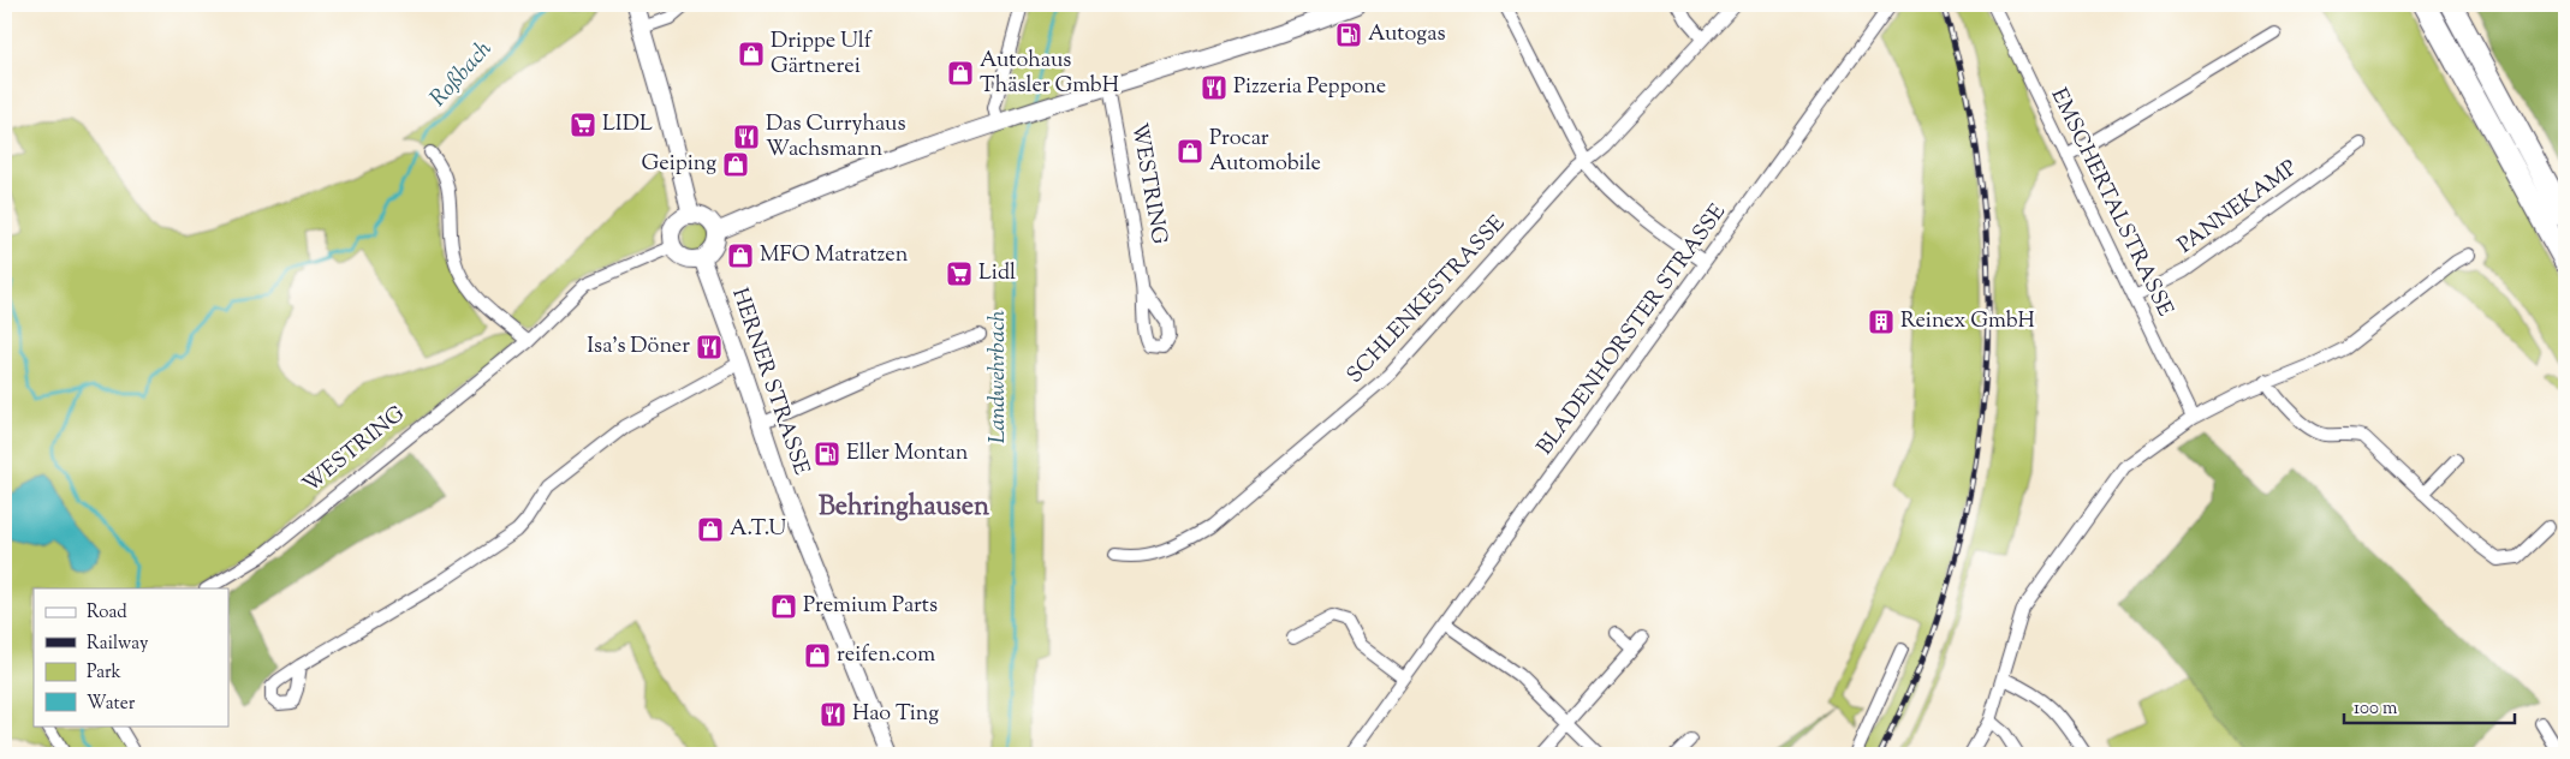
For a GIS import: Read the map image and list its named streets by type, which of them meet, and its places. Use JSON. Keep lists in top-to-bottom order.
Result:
{
  "streets": {
    "main road": ["HERNER STRASSE"],
    "street": [
      "WESTRING",
      "EMSCHERTALSTRASSE",
      "PANNEKAMP",
      "SCHLENKESTRASSE",
      "BLADENHORSTER STRASSE"
    ]
  },
  "crossings": [
    ["WESTRING", "HERNER STRASSE"],
    ["EMSCHERTALSTRASSE", "PANNEKAMP"]
  ],
  "districts": ["Behringhausen"],
  "water": ["Roßbach", "Landwehrbach"],
  "places": {
    "fuel station": ["Autogas", "Eller Montan"],
    "shop": [
      "Drippe Ulf Gärtnerei",
      "Autohaus Thäsler GmbH",
      "Procar Automobile",
      "Geiping",
      "MFO Matratzen",
      "A.T.U",
      "Premium Parts",
      "reifen.com"
    ],
    "restaurant": [
      "Pizzeria Peppone",
      "Das Curryhaus Wachsmann",
      "Isa’s Döner",
      "Hao Ting"
    ],
    "supermarket": ["LIDL", "Lidl"],
    "building": ["Reinex GmbH"]
  },
  "legend": [
    "Road",
    "Railway",
    "Park",
    "Water"
  ],
  "scale_bar": "100 m"
}
